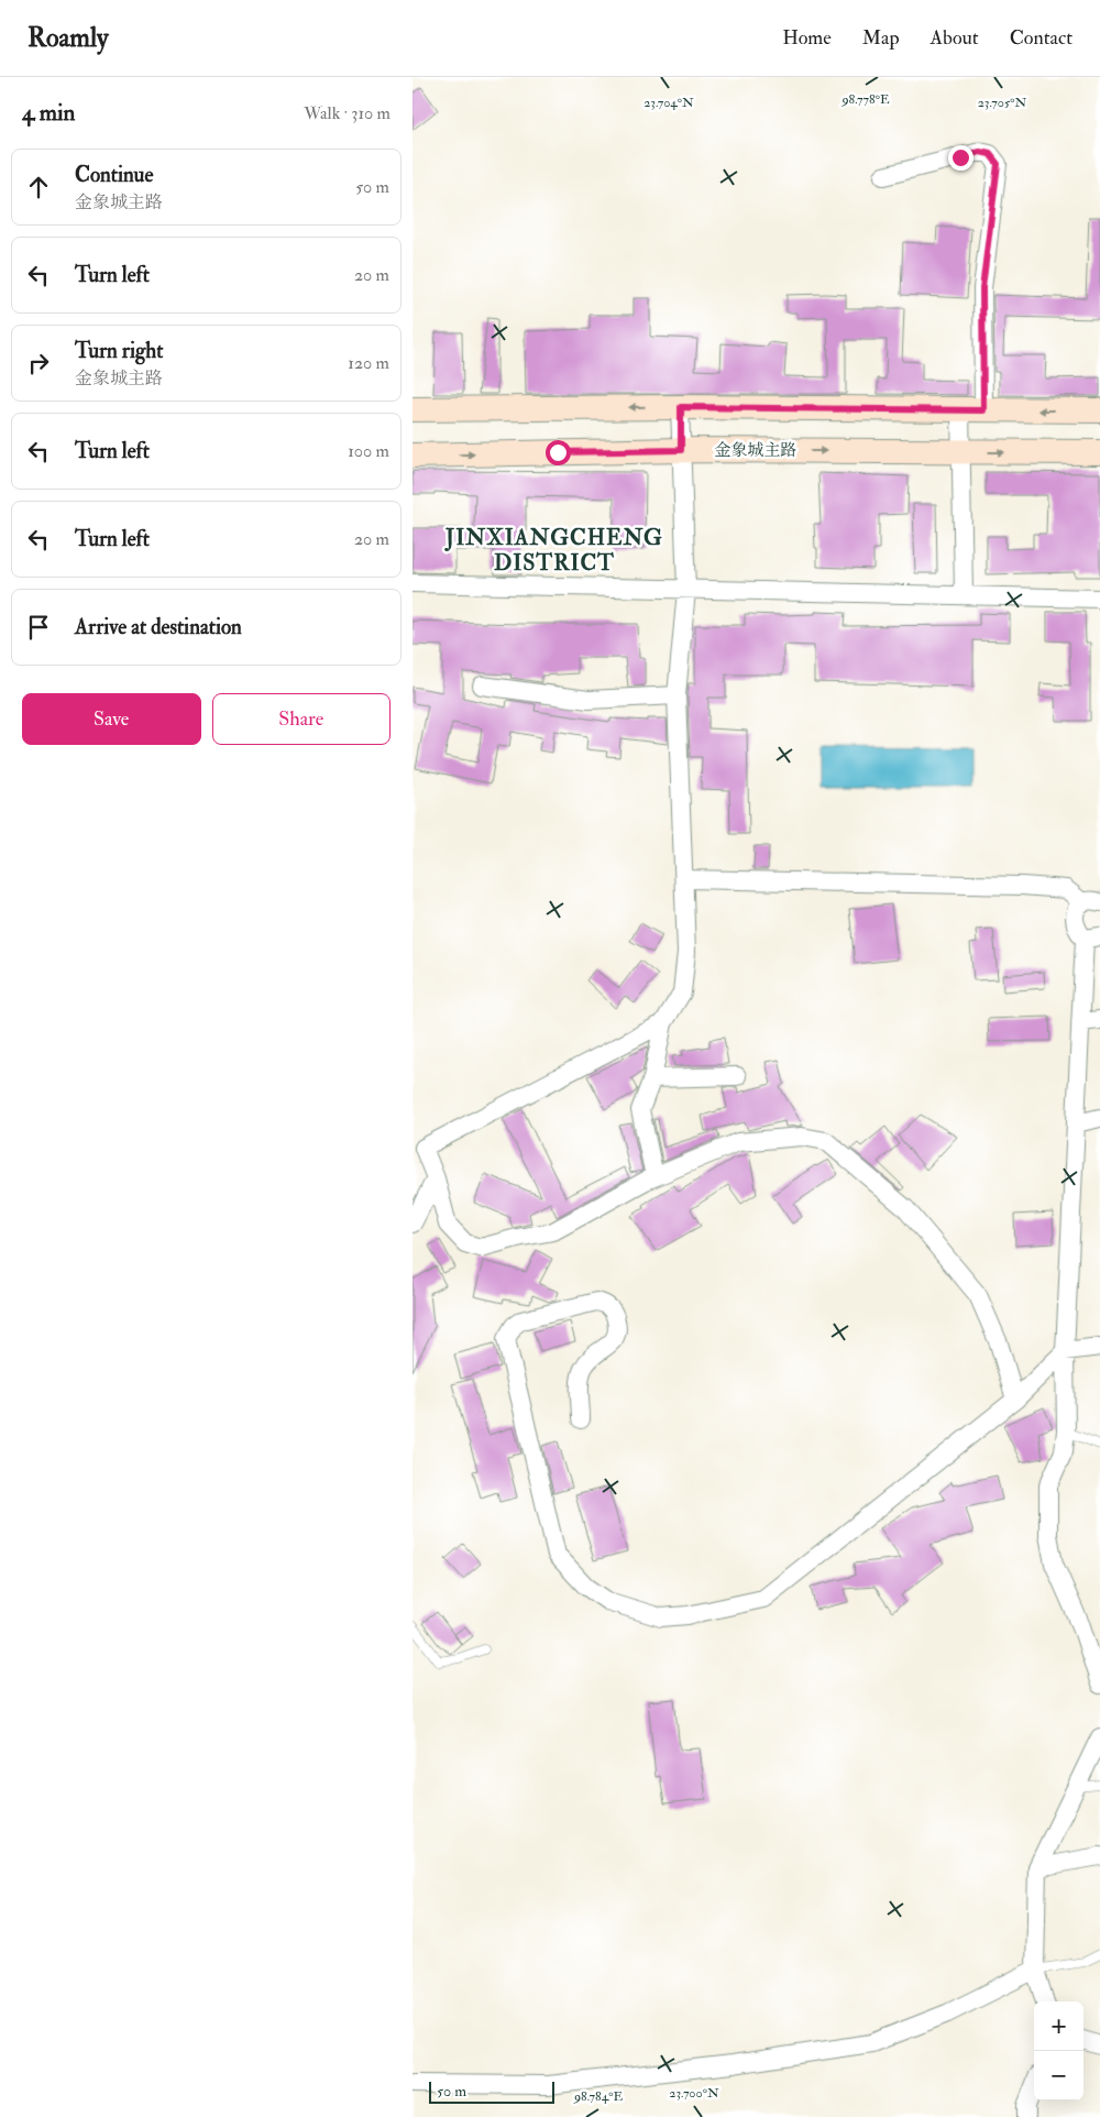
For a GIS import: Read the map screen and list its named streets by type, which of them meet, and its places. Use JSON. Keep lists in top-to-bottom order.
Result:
{
  "streets": {
    "main road": ["金象城主路"]
  },
  "districts": ["JINXIANGCHENG DISTRICT"],
  "scale_bar": "50 m",
  "page": {
    "header": "Roamly",
    "nav": [
      "Home",
      "Map",
      "About",
      "Contact"
    ],
    "heading": ["4 min", "Walk · 310 m"],
    "list": [
      ["Continue", "金象城主路", "50 m"],
      ["Turn left", "20 m"],
      ["Turn right", "金象城主路", "120 m"],
      ["Turn left", "100 m"],
      ["Turn left", "20 m"],
      "Arrive at destination"
    ],
    "buttons": ["Save", "Share"],
    "map_buttons": ["+", "−"],
    "scale": "50 m"
  },
  "coordinates": [
    "98.778°E",
    "23.704°N",
    "23.705°N",
    "23.700°N",
    "98.784°E"
  ]
}
